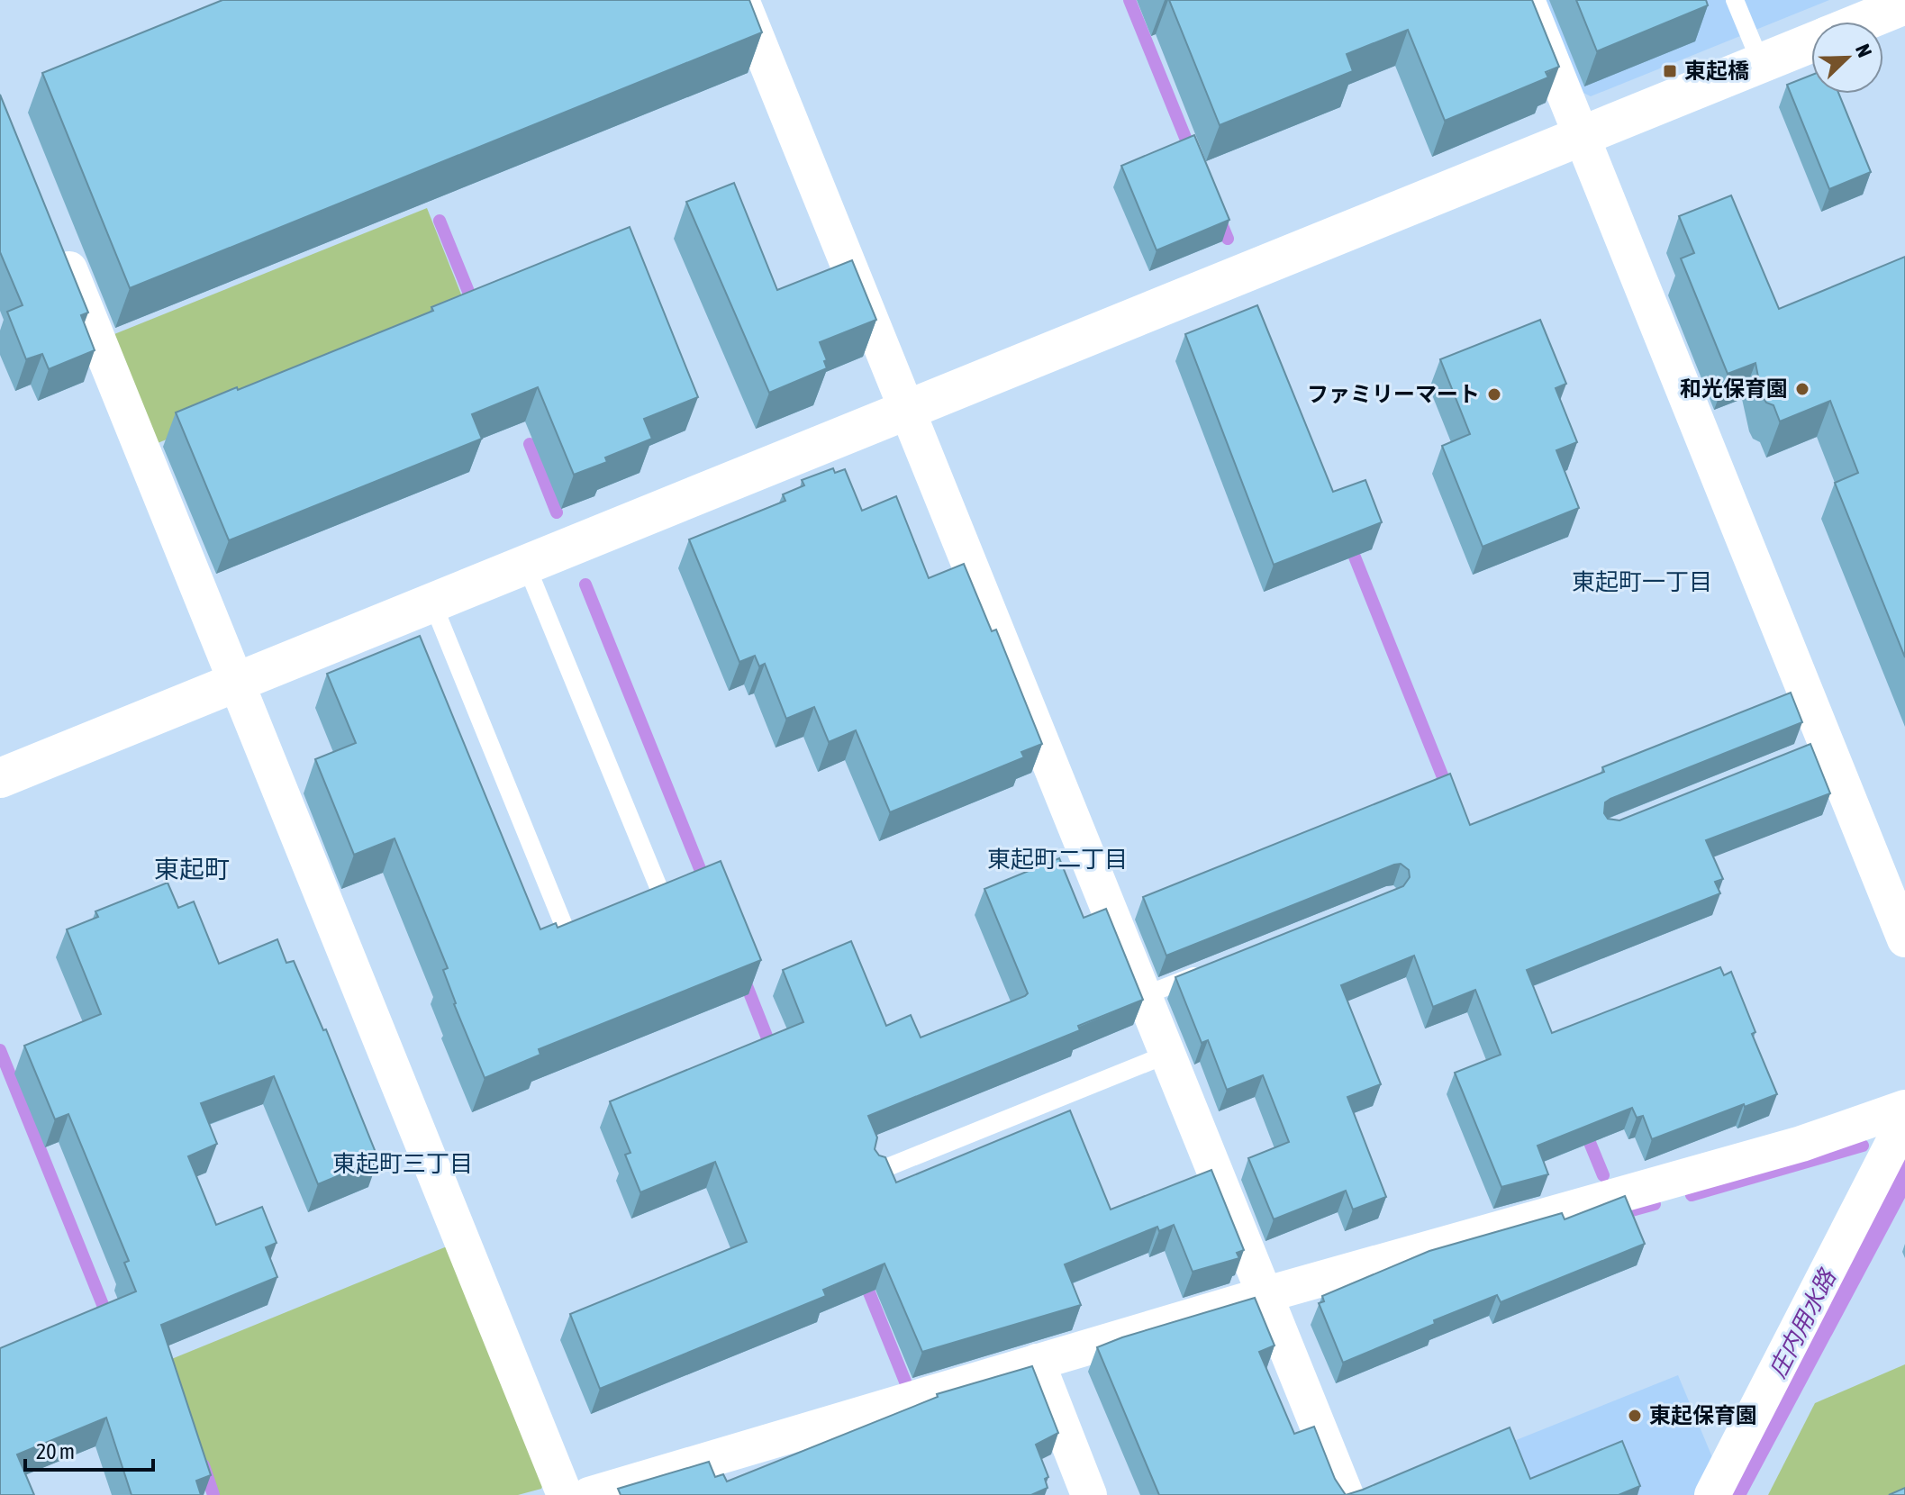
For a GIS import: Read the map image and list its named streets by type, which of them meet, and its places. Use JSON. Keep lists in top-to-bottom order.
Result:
{
  "districts": [
    "東起町一丁目",
    "東起町二丁目",
    "東起町",
    "東起町三丁目"
  ],
  "water": ["庄内用水路"],
  "places": {
    "transit": ["東起橋"],
    "other": ["和光保育園", "ファミリーマート", "東起保育園"]
  },
  "scale_bar": "20 m",
  "north": "top right"
}
